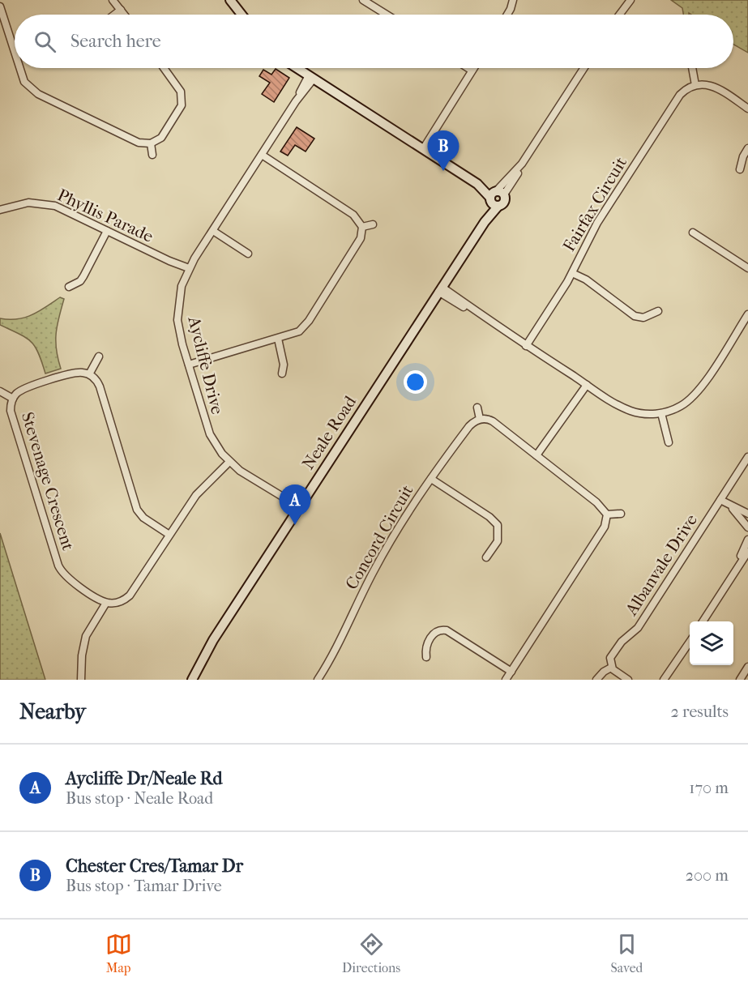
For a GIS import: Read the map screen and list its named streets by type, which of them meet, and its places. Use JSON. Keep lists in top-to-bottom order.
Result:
{
  "streets": {
    "street": [
      "Fairfax Circuit",
      "Phyllis Parade",
      "Aycliffe Drive",
      "Neale Road",
      "Stevenage Crescent",
      "Concord Circuit",
      "Albanvale Drive"
    ]
  },
  "crossings": [
    ["Phyllis Parade", "Aycliffe Drive"],
    ["Aycliffe Drive", "Neale Road"]
  ],
  "page": {
    "search": "Search here",
    "pins": ["B", "A"],
    "heading": ["Nearby", "2 results"],
    "list": [
      {
        "mark": "A",
        "name": "Aycliffe Dr/Neale Rd",
        "note": "Bus stop · Neale Road",
        "value": "170 m"
      },
      {
        "mark": "B",
        "name": "Chester Cres/Tamar Dr",
        "note": "Bus stop · Tamar Drive",
        "value": "200 m"
      }
    ],
    "nav": ["Map", "Directions", "Saved"]
  }
}
